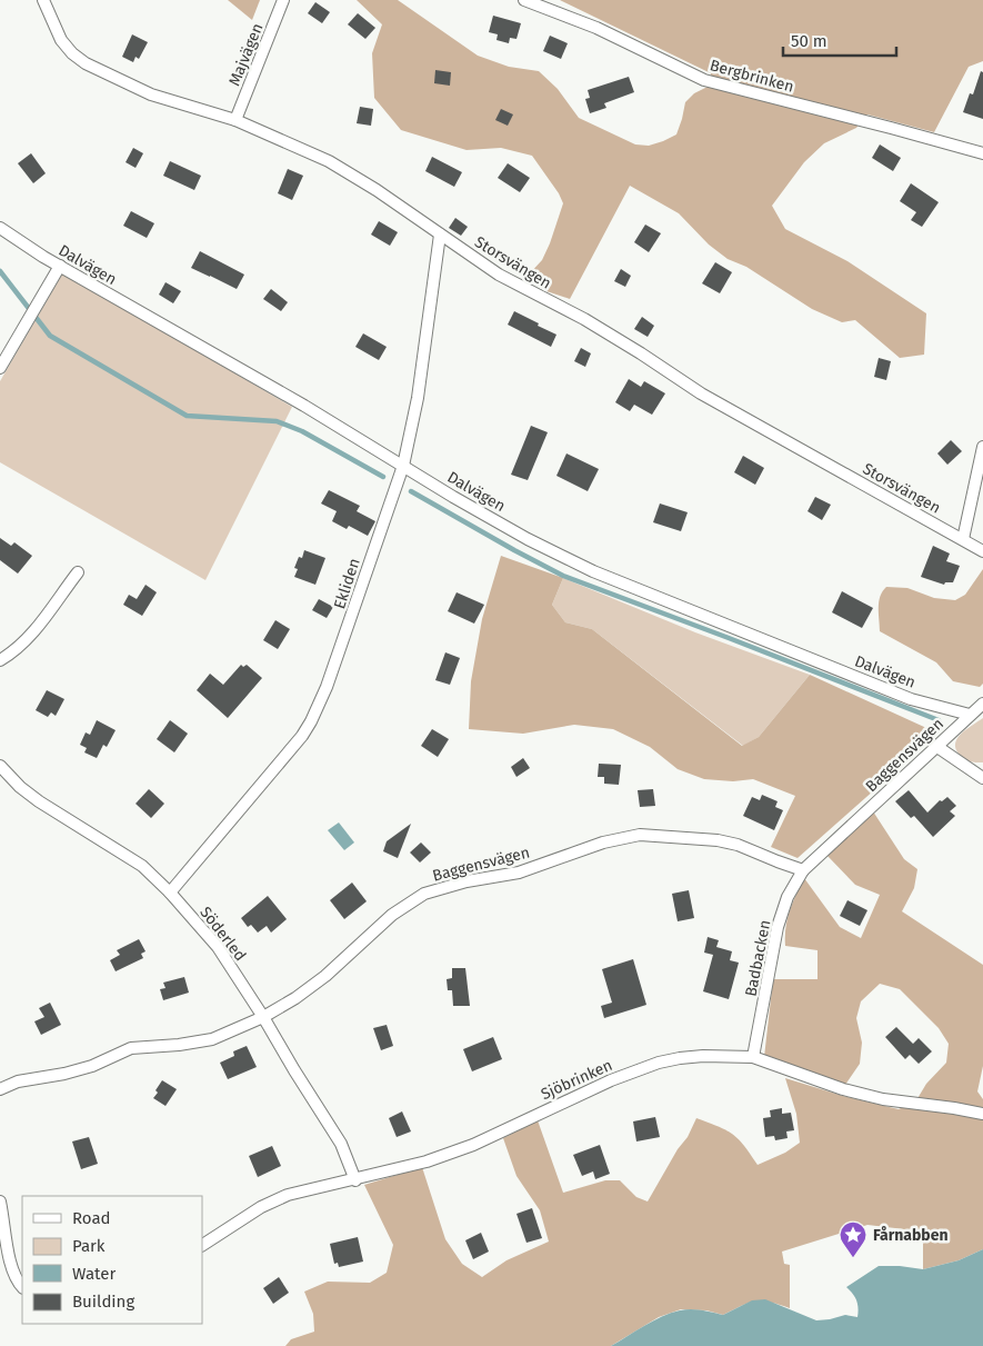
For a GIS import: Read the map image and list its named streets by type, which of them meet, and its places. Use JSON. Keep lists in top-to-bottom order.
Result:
{
  "streets": {
    "street": [
      "Majvägen",
      "Bergbrinken",
      "Storsvängen",
      "Dalvägen",
      "Ekliden",
      "Baggensvägen",
      "Söderled",
      "Badbacken",
      "Sjöbrinken"
    ]
  },
  "crossings": [
    ["Majvägen", "Storsvängen"],
    ["Storsvängen", "Ekliden"],
    ["Dalvägen", "Ekliden"],
    ["Dalvägen", "Baggensvägen"],
    ["Ekliden", "Söderled"],
    ["Baggensvägen", "Söderled"],
    ["Baggensvägen", "Badbacken"],
    ["Söderled", "Sjöbrinken"],
    ["Badbacken", "Sjöbrinken"]
  ],
  "places": {
    "place": ["Fårnabben"]
  },
  "legend": [
    "Road",
    "Park",
    "Water",
    "Building"
  ],
  "scale_bar": "50 m"
}
